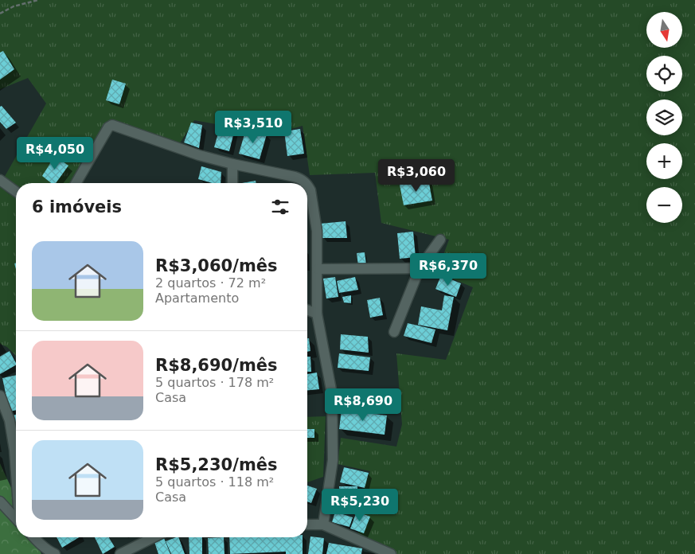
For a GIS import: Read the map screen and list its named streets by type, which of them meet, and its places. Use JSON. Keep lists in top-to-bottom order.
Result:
{
  "north": "bottom",
  "page": {
    "map_buttons": ["+", "−"],
    "price": [
      "R$3,510",
      "R$4,050",
      "R$3,060",
      "R$6,370",
      "R$8,690",
      "R$5,230"
    ],
    "heading": "6 imóveis",
    "list": [
      {
        "name": "R$3,060/mês",
        "note": "2 quartos · 72 m² · Apartamento"
      },
      {
        "name": "R$8,690/mês",
        "note": "5 quartos · 178 m² · Casa"
      },
      {
        "name": "R$5,230/mês",
        "note": "5 quartos · 118 m² · Casa"
      }
    ]
  }
}
